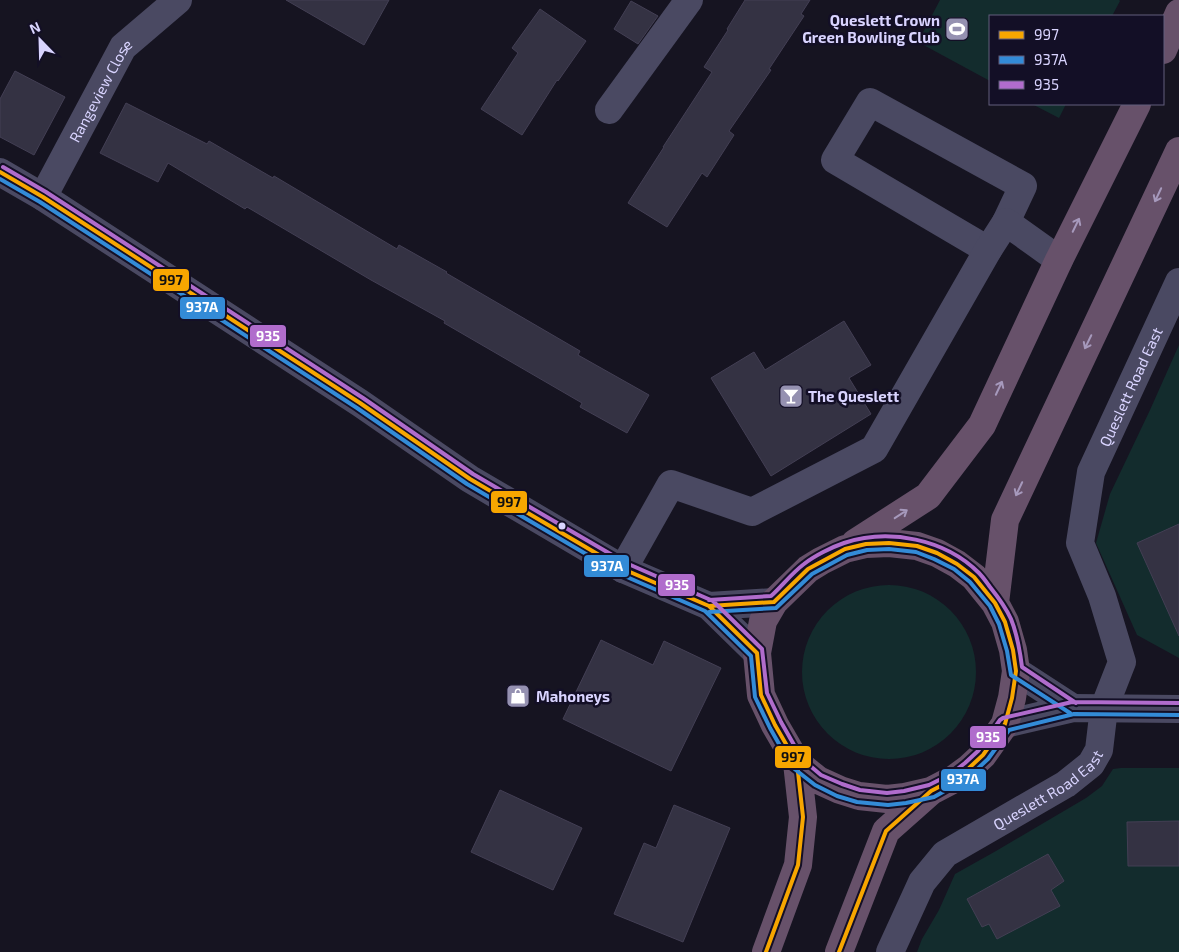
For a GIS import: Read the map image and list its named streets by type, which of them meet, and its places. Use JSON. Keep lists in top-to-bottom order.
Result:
{
  "streets": {
    "street": ["Rangeview Close", "Queslett Road East"]
  },
  "places": {
    "sports": ["Queslett Crown Green Bowling Club"],
    "bar": ["The Queslett"],
    "shop": ["Mahoneys"]
  },
  "lines": ["transit line 935", "transit line 997", "transit line 937A"],
  "legend": ["997", "937A", "935"],
  "north": "top left"
}
